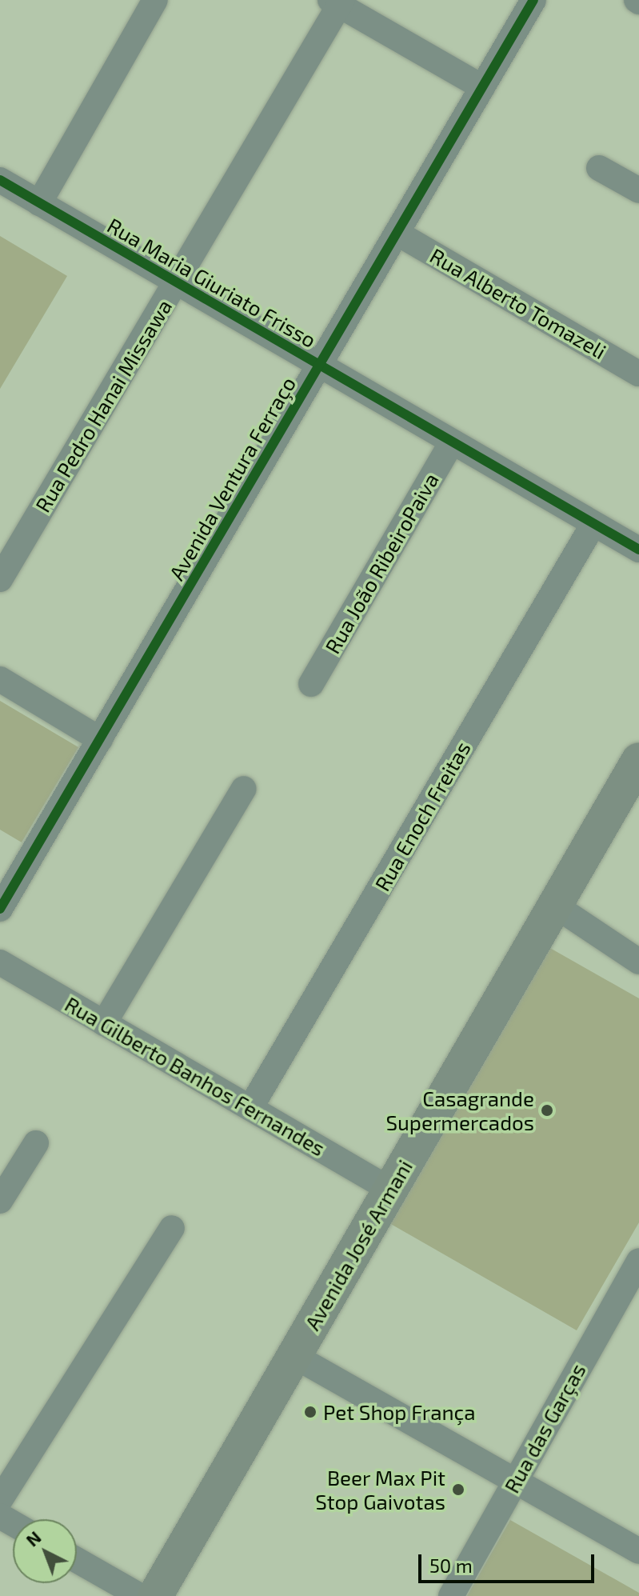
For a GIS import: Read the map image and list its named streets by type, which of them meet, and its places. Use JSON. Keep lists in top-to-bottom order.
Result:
{
  "streets": {
    "main road": ["Avenida José Armani"],
    "street": [
      "Rua Maria Giuriato Frisso",
      "Rua Alberto Tomazeli",
      "Rua Pedro Hanai Missawa",
      "Avenida Ventura Ferraço",
      "Rua João RibeiroPaiva",
      "Rua Enoch Freitas",
      "Rua Gilberto Banhos Fernandes",
      "Rua das Garças"
    ]
  },
  "crossings": [
    ["Rua Maria Giuriato Frisso", "Rua Pedro Hanai Missawa"],
    ["Rua Maria Giuriato Frisso", "Avenida Ventura Ferraço"],
    ["Rua Maria Giuriato Frisso", "Rua João RibeiroPaiva"],
    ["Rua Maria Giuriato Frisso", "Rua Enoch Freitas"],
    ["Rua Alberto Tomazeli", "Avenida Ventura Ferraço"],
    ["Rua Enoch Freitas", "Rua Gilberto Banhos Fernandes"],
    ["Rua Gilberto Banhos Fernandes", "Avenida José Armani"]
  ],
  "places": ["Casagrande Supermercados", "Pet Shop França", "Beer Max Pit Stop Gaivotas"],
  "scale_bar": "50 m",
  "north": "top left"
}
